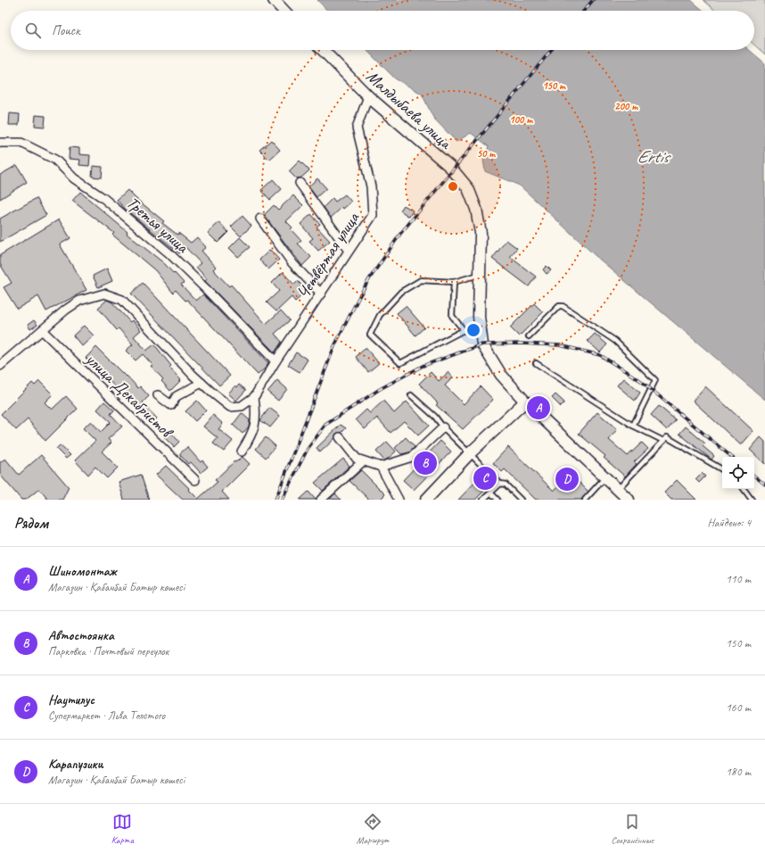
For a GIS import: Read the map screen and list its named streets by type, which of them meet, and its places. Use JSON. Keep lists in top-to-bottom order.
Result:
{
  "streets": {
    "main road": ["Малдыбаева улица"],
    "street": ["Третья улица", "Четвёртая улица", "улица Декабристов"]
  },
  "crossings": [
    ["Малдыбаева улица", "Четвёртая улица"],
    ["Третья улица", "Четвёртая улица"],
    ["Четвёртая улица", "улица Декабристов"]
  ],
  "water": ["Ertis"],
  "page": {
    "search": "Поиск",
    "pins": [
      "A",
      "B",
      "C",
      "D"
    ],
    "heading": ["Рядом", "Найдено: 4"],
    "list": [
      {
        "mark": "A",
        "name": "Шиномонтаж",
        "note": "Магазин · Қабанбай Батыр көшесі",
        "value": "110 m"
      },
      {
        "mark": "B",
        "name": "Автостоянка",
        "note": "Парковка · Почтовый переулок",
        "value": "150 m"
      },
      {
        "mark": "C",
        "name": "Наутилус",
        "note": "Супермаркет · Льва Толстого",
        "value": "160 m"
      },
      {
        "mark": "D",
        "name": "Карапузики",
        "note": "Магазин · Қабанбай Батыр көшесі",
        "value": "180 m"
      }
    ],
    "nav": ["Карта", "Маршрут", "Сохранённые"]
  },
  "rings": [
    "150 m",
    "200 m",
    "100 m",
    "50 m"
  ]
}
